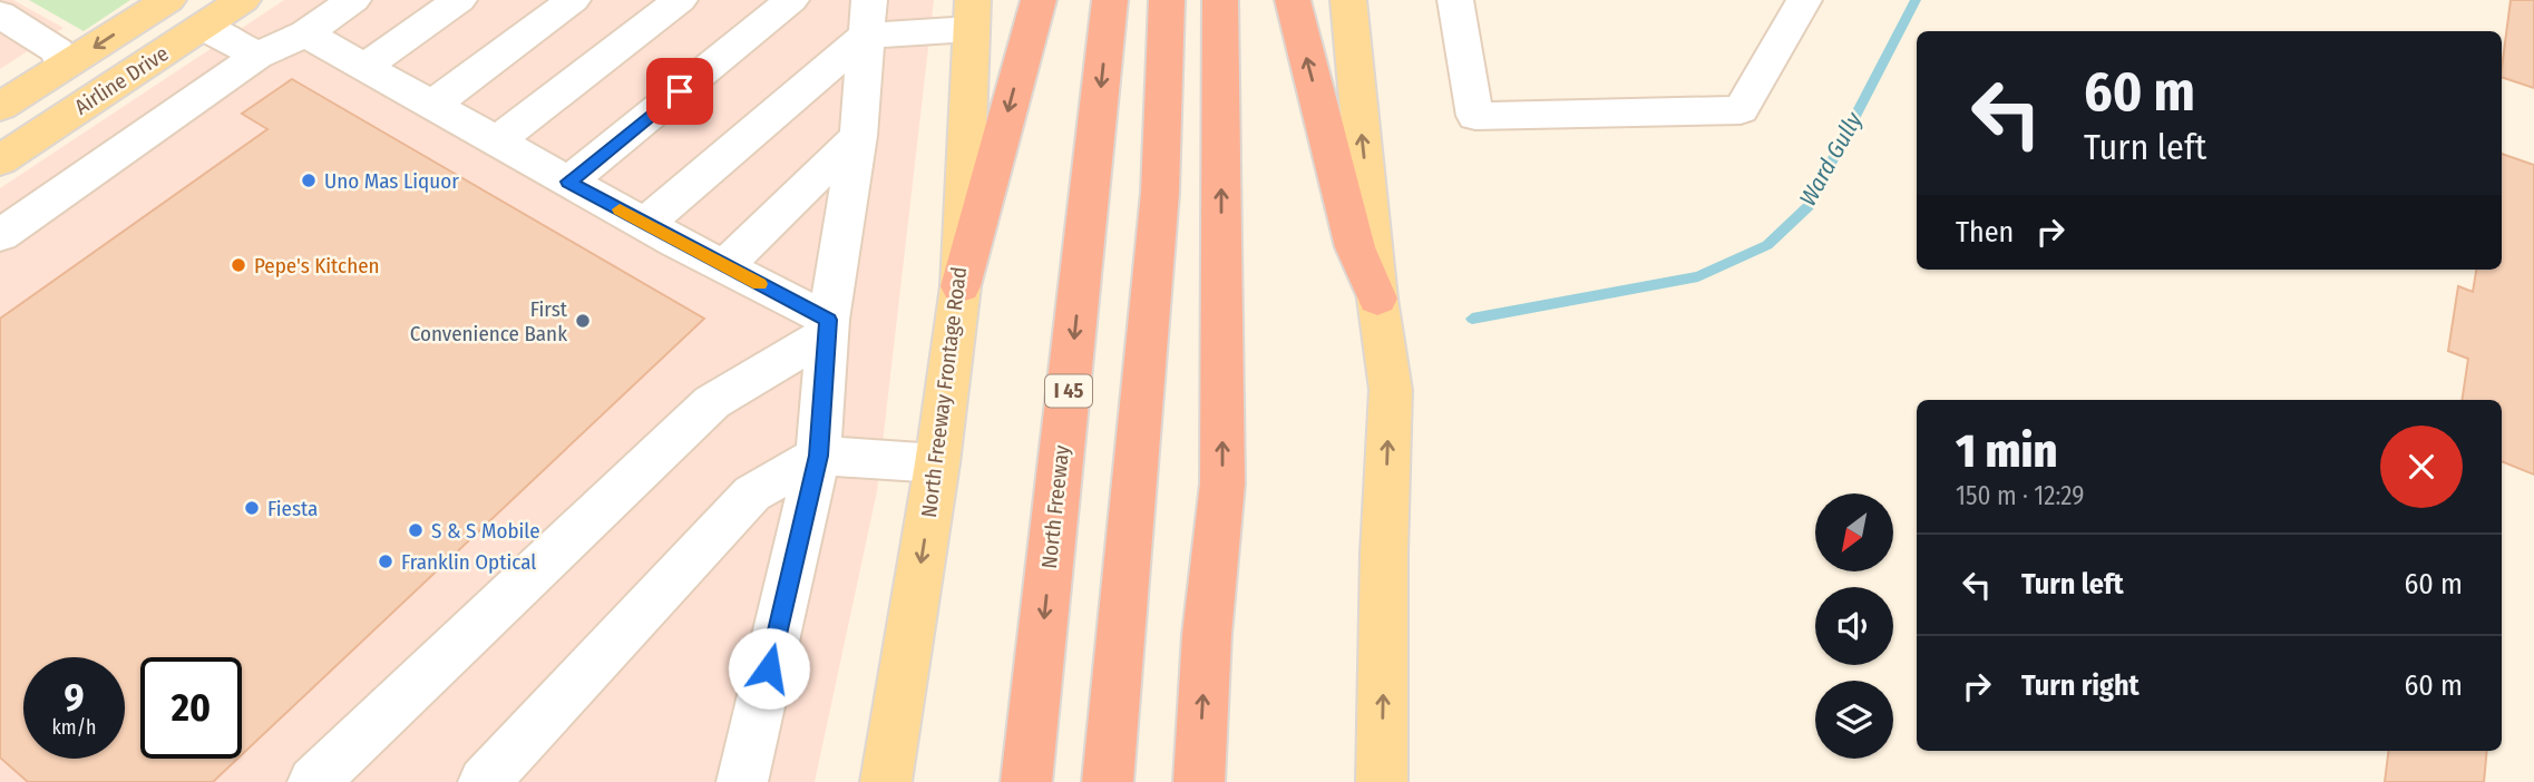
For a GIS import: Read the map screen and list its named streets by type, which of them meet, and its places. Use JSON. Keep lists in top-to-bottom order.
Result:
{
  "streets": {
    "highway": ["I 45", "North Freeway"],
    "main road": ["Airline Drive", "North Freeway Frontage Road"]
  },
  "one_way": ["North Freeway Frontage Road"],
  "water": ["Ward Gully"],
  "places": [
    "Uno Mas Liquor",
    "Pepe's Kitchen",
    "First Convenience Bank",
    "Fiesta",
    "S & S Mobile",
    "Franklin Optical"
  ],
  "north": "bottom left",
  "page": {
    "turn": ["60 m", "Turn left"],
    "then": "Then",
    "heading": ["1 min", "150 m · 12:29"],
    "list": [
      {
        "name": "Turn left",
        "value": "60 m"
      },
      {
        "name": "Turn right",
        "value": "60 m"
      }
    ],
    "speed": "9 km/h",
    "limit": "20"
  }
}
